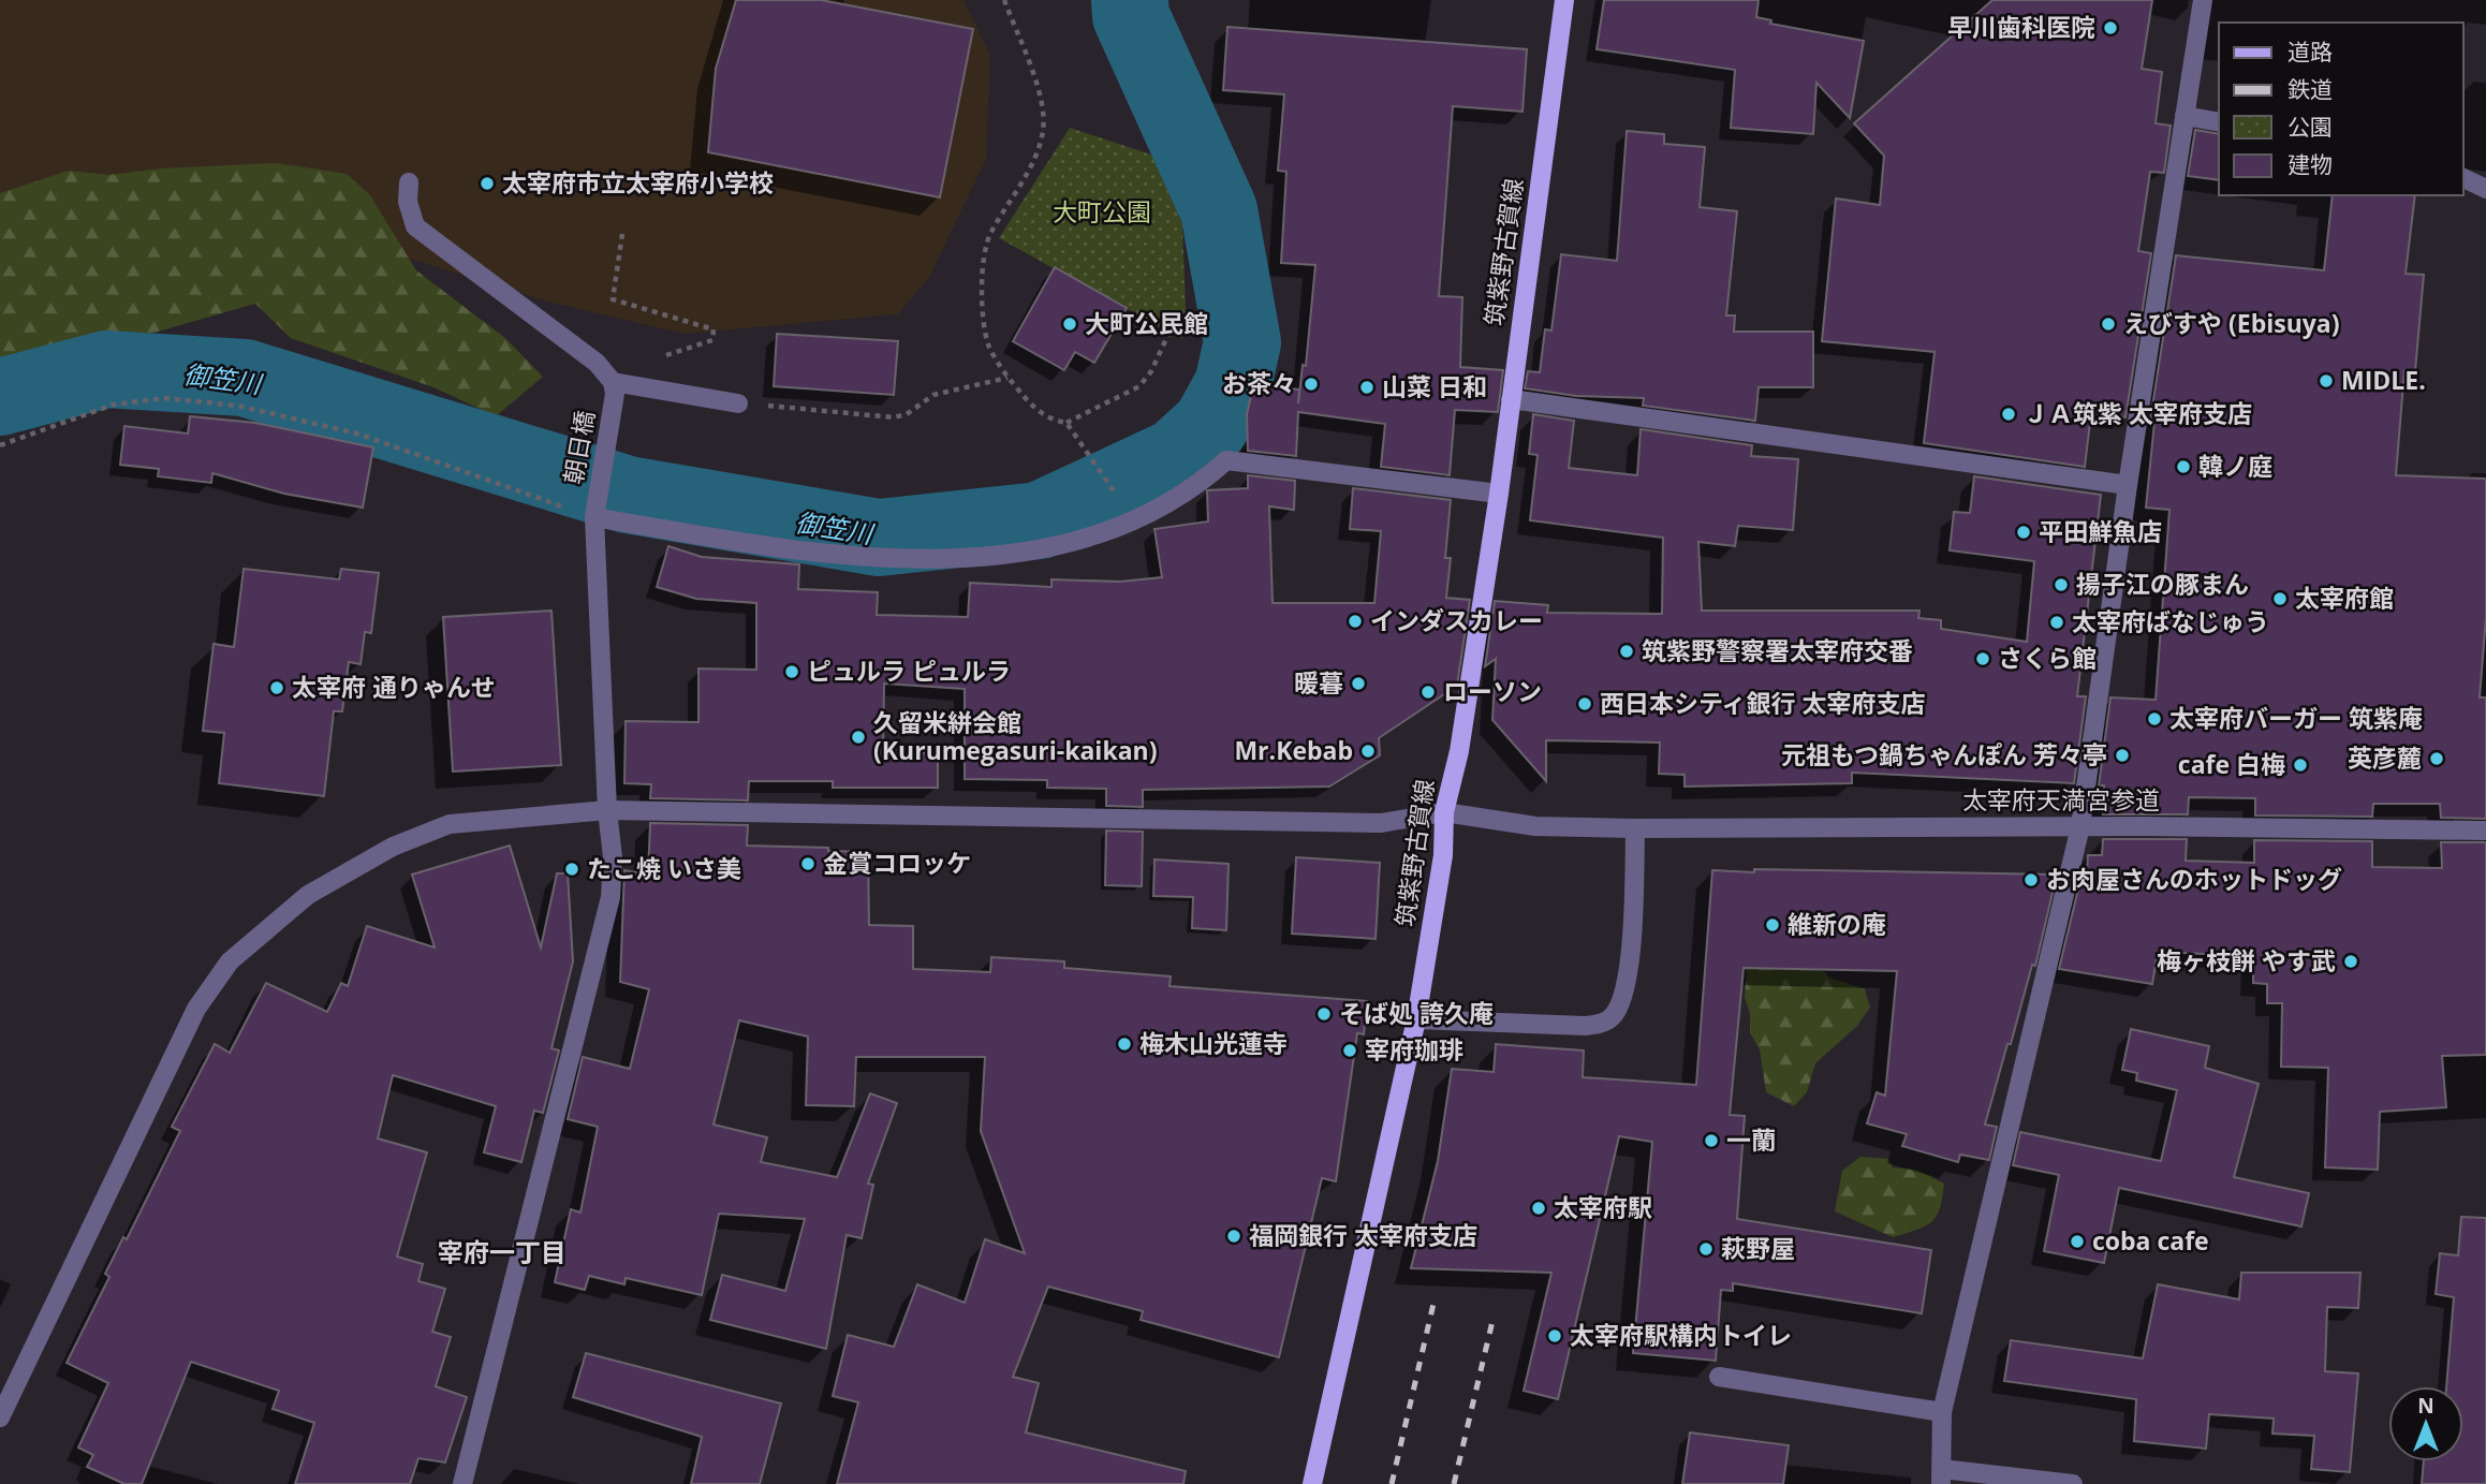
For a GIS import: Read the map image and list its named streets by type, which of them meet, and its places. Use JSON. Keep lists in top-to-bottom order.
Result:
{
  "streets": {
    "main road": ["筑紫野古賀線"],
    "street": ["朝日橋", "太宰府天満宮参道"]
  },
  "crossings": [
    ["筑紫野古賀線", "太宰府天満宮参道"],
    ["朝日橋", "太宰府天満宮参道"]
  ],
  "districts": ["宰府一丁目"],
  "water": ["御笠川"],
  "parks": ["大町公園"],
  "places": [
    "早川歯科医院",
    "太宰府市立太宰府小学校",
    "大町公民館",
    "えびすや (Ebisuya)",
    "MIDLE.",
    "お茶々",
    "山菜 日和",
    "ＪＡ筑紫 太宰府支店",
    "韓ノ庭",
    "平田鮮魚店",
    "揚子江の豚まん",
    "太宰府館",
    "インダスカレー",
    "太宰府ばなじゅう",
    "筑紫野警察署太宰府交番",
    "さくら館",
    "ピュルラ ピュルラ",
    "暖暮",
    "太宰府 通りゃんせ",
    "ローソン",
    "西日本シティ銀行 太宰府支店",
    "太宰府バーガー 筑紫庵",
    "久留米絣会館 (Kurumegasuri-kaikan)",
    "Mr.Kebab",
    "元祖もつ鍋ちゃんぽん 芳々亭",
    "英彦麓",
    "cafe 白梅",
    "金賞コロッケ",
    "たこ焼 いさ美",
    "お肉屋さんのホットドッグ",
    "維新の庵",
    "梅ヶ枝餅 やす武",
    "そば処 誇久庵",
    "梅木山光蓮寺",
    "宰府珈琲",
    "一蘭",
    "太宰府駅",
    "福岡銀行 太宰府支店",
    "coba cafe",
    "萩野屋",
    "太宰府駅構内トイレ"
  ],
  "legend": [
    "道路",
    "鉄道",
    "公園",
    "建物"
  ],
  "north": "top"
}
